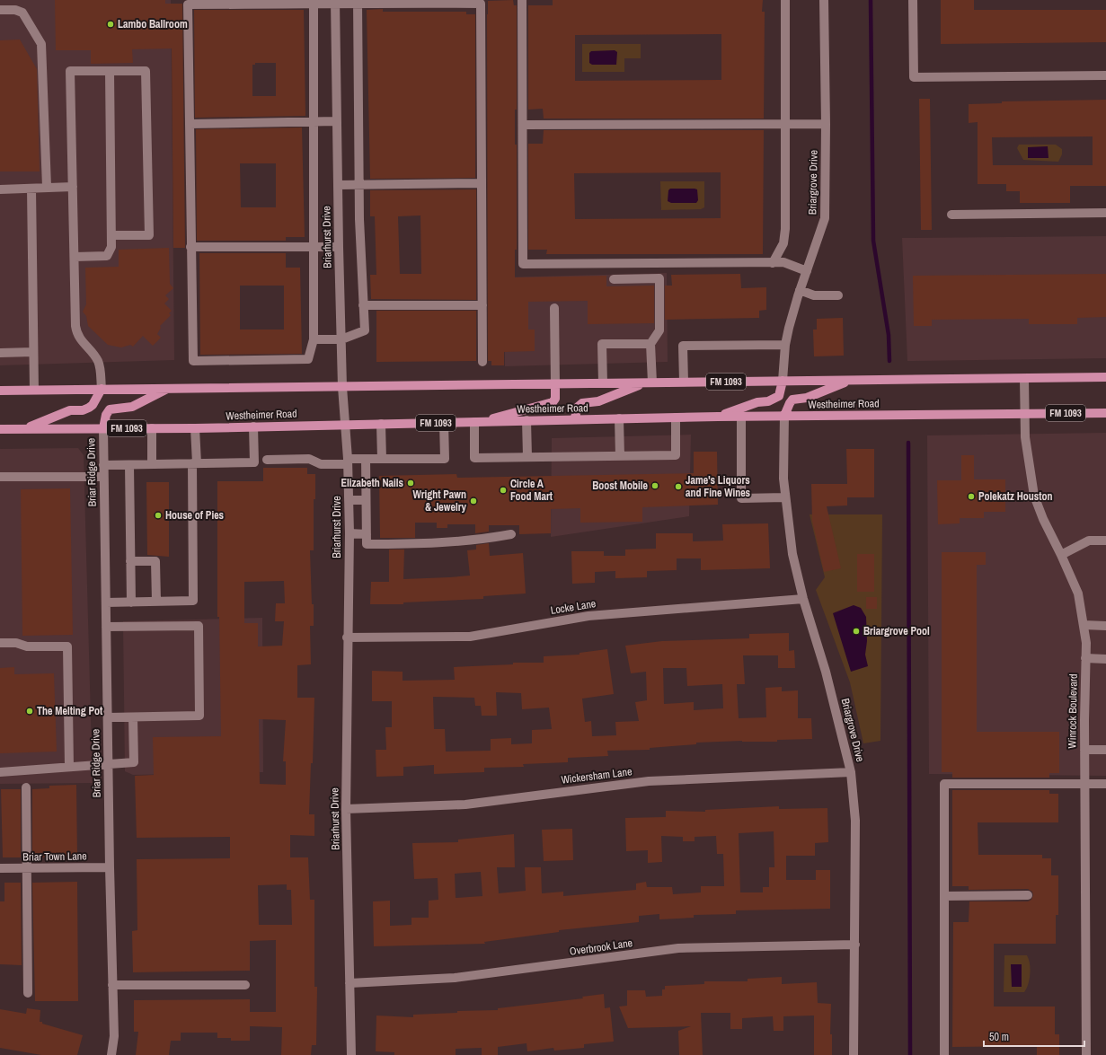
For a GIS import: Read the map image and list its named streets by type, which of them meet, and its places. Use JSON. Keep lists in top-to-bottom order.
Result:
{
  "streets": {
    "main road": ["FM 1093", "Westheimer Road"],
    "street": [
      "Briargrove Drive",
      "Briarhurst Drive",
      "Briar Ridge Drive",
      "Locke Lane",
      "Winrock Boulevard",
      "Wickersham Lane",
      "Briar Town Lane",
      "Overbrook Lane"
    ]
  },
  "crossings": [
    ["Briargrove Drive", "FM 1093"],
    ["Briargrove Drive", "Westheimer Road"],
    ["Briargrove Drive", "Locke Lane"],
    ["Briargrove Drive", "Wickersham Lane"],
    ["Briargrove Drive", "Overbrook Lane"],
    ["Briarhurst Drive", "FM 1093"],
    ["Briarhurst Drive", "Westheimer Road"],
    ["Briarhurst Drive", "Locke Lane"],
    ["Briarhurst Drive", "Wickersham Lane"],
    ["Briarhurst Drive", "Overbrook Lane"],
    ["FM 1093", "Winrock Boulevard"],
    ["Westheimer Road", "Briar Ridge Drive"],
    ["Westheimer Road", "Winrock Boulevard"],
    ["Briar Ridge Drive", "Briar Town Lane"]
  ],
  "places": [
    "Lambo Ballroom",
    "Elizabeth Nails",
    "Boost Mobile",
    "Jame's Liquors and Fine Wines",
    "Circle A Food Mart",
    "Polekatz Houston",
    "Wright Pawn & Jewelry",
    "House of Pies",
    "Briargrove Pool",
    "The Melting Pot"
  ],
  "scale_bar": "50 m"
}
